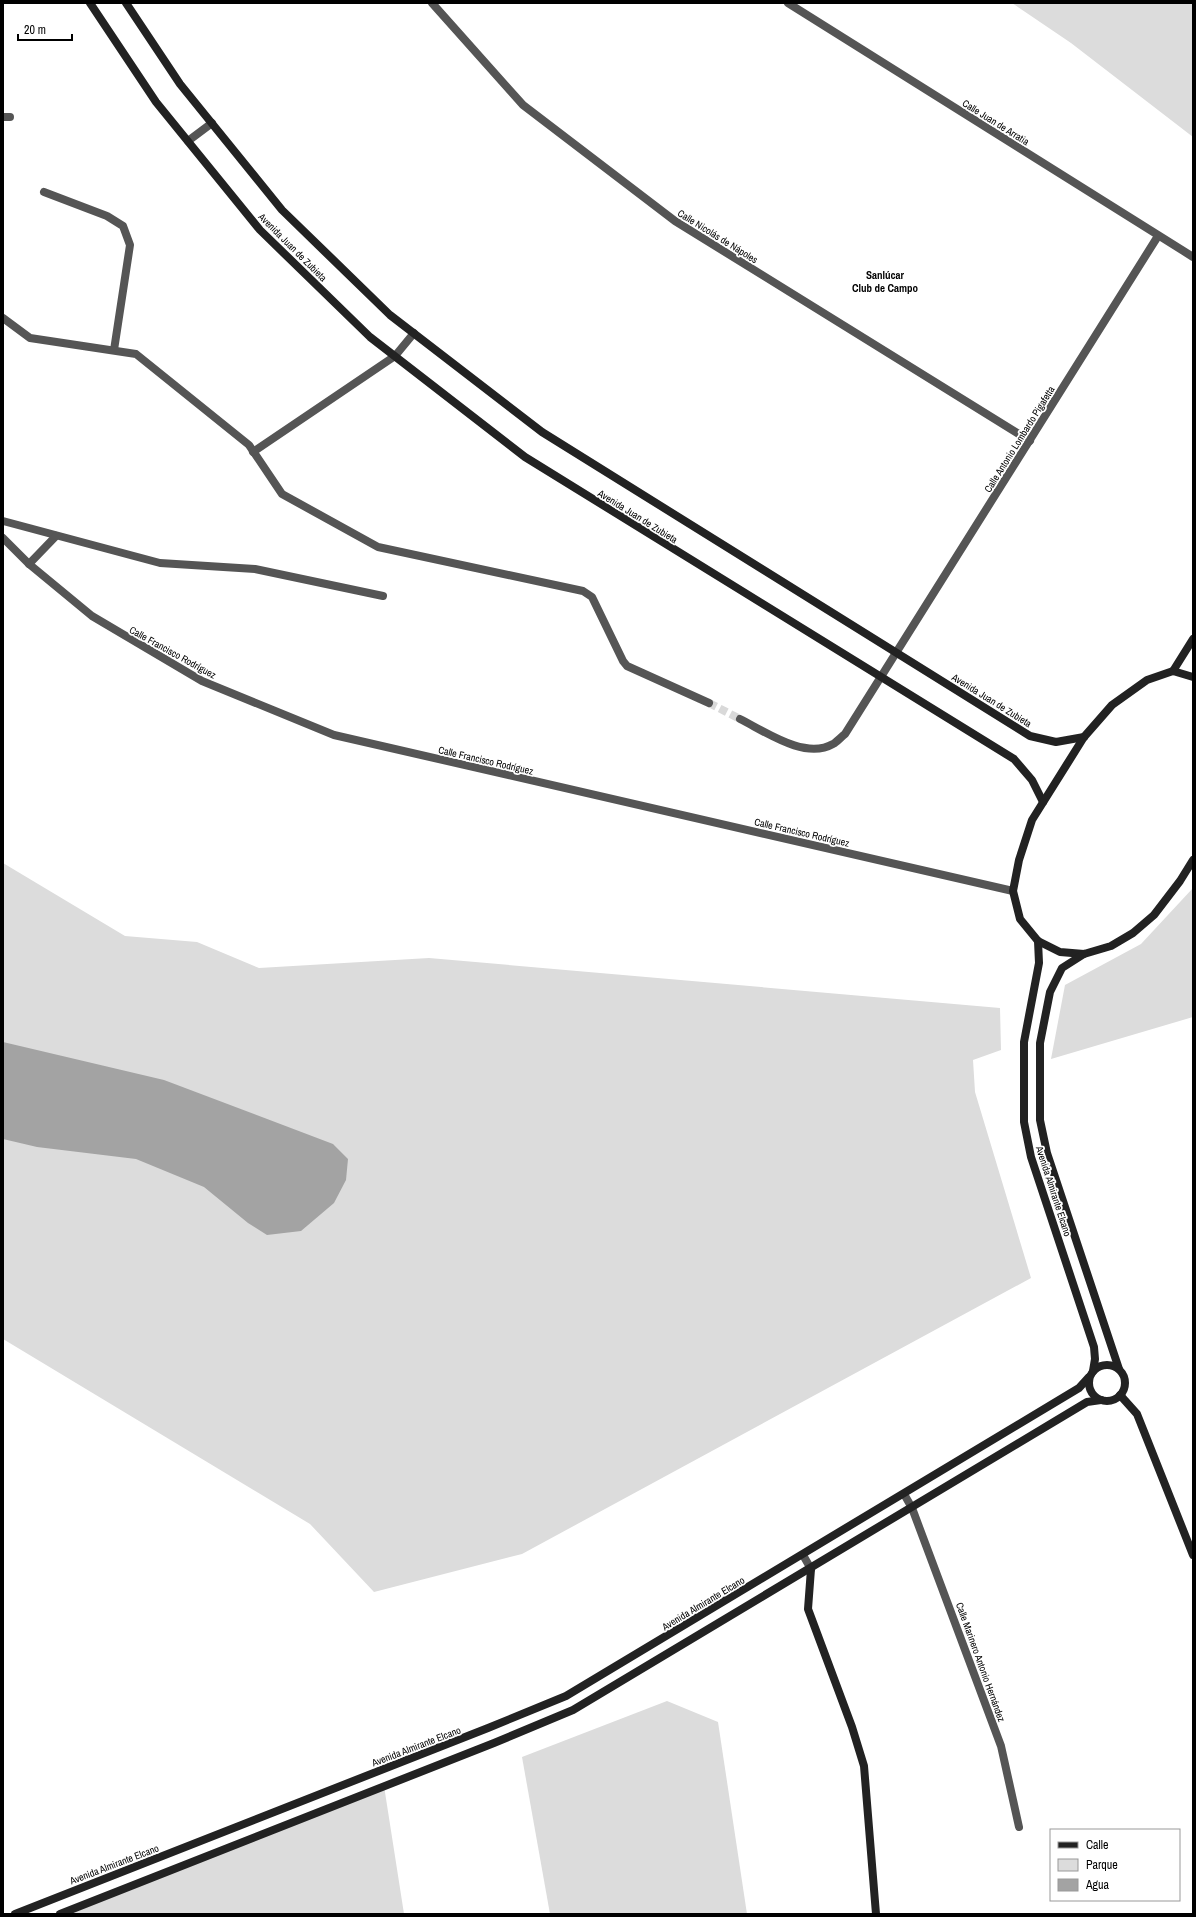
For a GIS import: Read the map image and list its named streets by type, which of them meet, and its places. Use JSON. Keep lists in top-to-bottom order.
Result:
{
  "streets": {
    "street": [
      "Calle Juan de Arratia",
      "Calle Nicolás de Nápoles",
      "Avenida Juan de Zubieta",
      "Calle Antonio Lombardo Pigafetta",
      "Calle Francisco Rodríguez",
      "Avenida Almirante Elcano",
      "Calle Marinero Antonio Hernández"
    ]
  },
  "crossings": [
    ["Calle Juan de Arratia", "Calle Antonio Lombardo Pigafetta"],
    ["Calle Nicolás de Nápoles", "Calle Antonio Lombardo Pigafetta"],
    ["Avenida Juan de Zubieta", "Calle Antonio Lombardo Pigafetta"]
  ],
  "districts": ["Sanlúcar Club de Campo"],
  "legend": ["Calle", "Parque", "Agua"],
  "scale_bar": "20 m"
}
